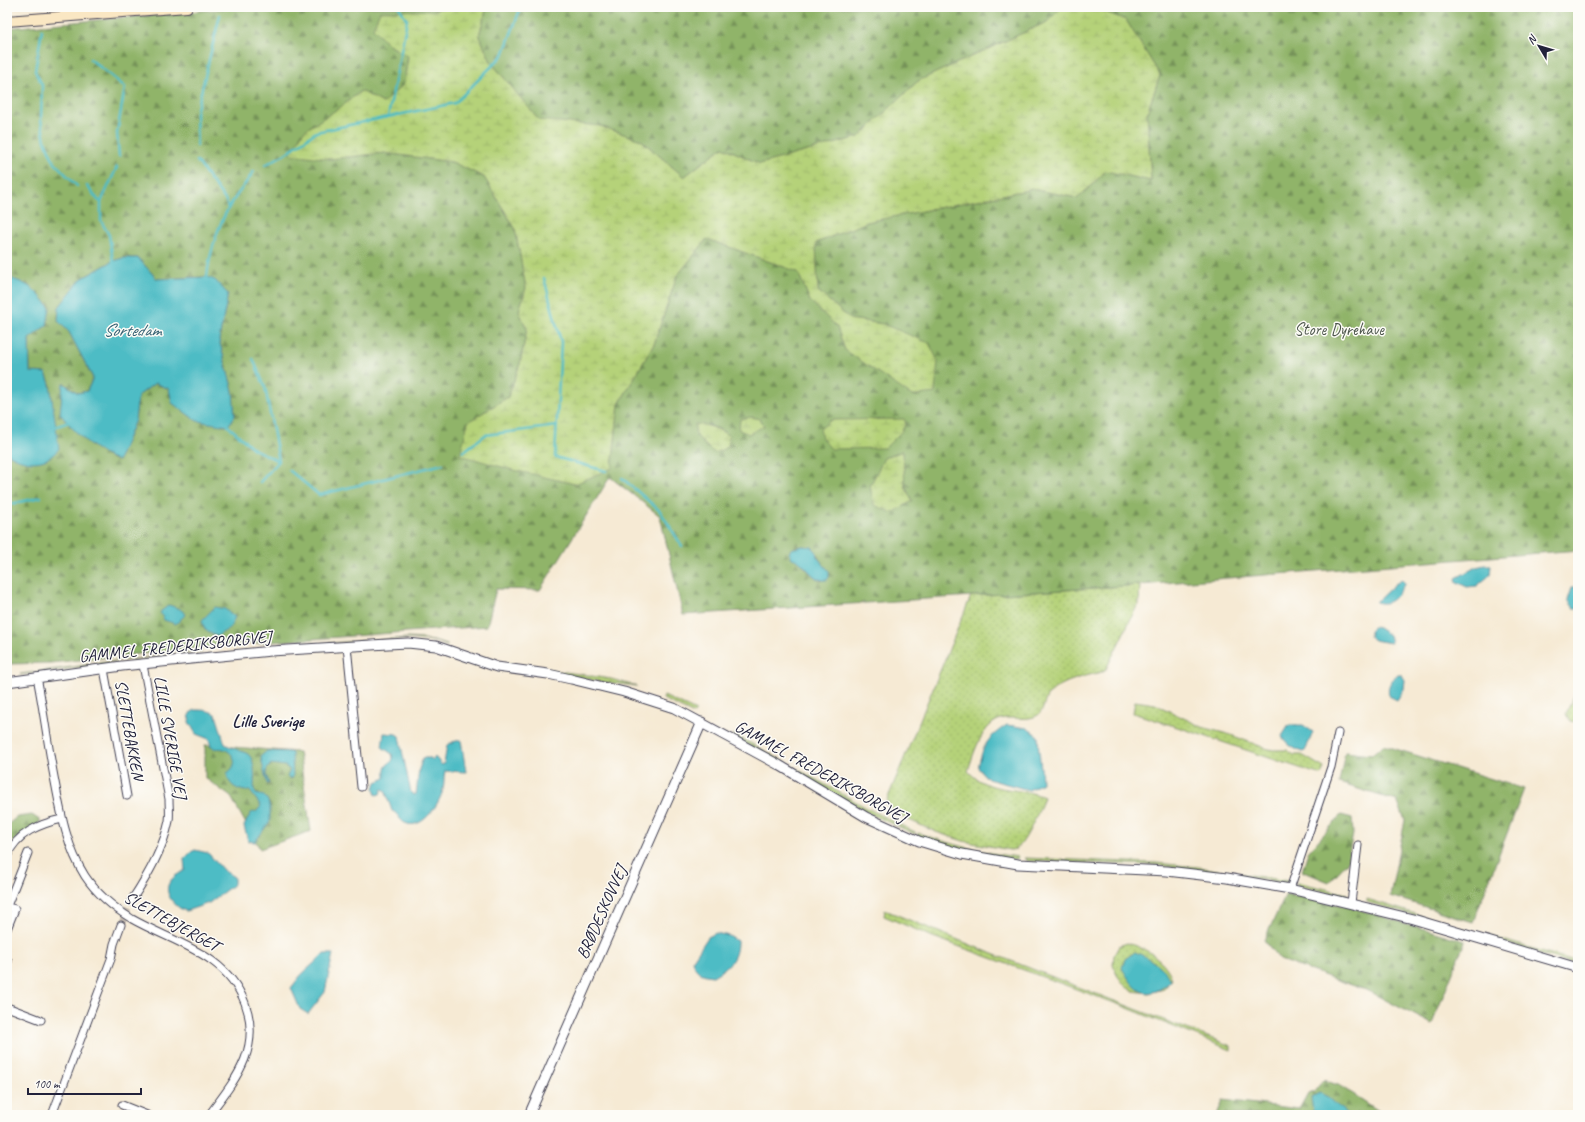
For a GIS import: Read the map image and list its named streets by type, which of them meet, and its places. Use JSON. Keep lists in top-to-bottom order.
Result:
{
  "streets": {
    "street": [
      "GAMMEL FREDERIKSBORGVEJ",
      "SLETTEBAKKEN",
      "LILLE SVERIGE VEJ",
      "BRØDESKOVVEJ",
      "SLETTEBJERGET"
    ]
  },
  "crossings": [
    ["GAMMEL FREDERIKSBORGVEJ", "SLETTEBAKKEN"],
    ["GAMMEL FREDERIKSBORGVEJ", "LILLE SVERIGE VEJ"],
    ["GAMMEL FREDERIKSBORGVEJ", "BRØDESKOVVEJ"],
    ["GAMMEL FREDERIKSBORGVEJ", "SLETTEBJERGET"]
  ],
  "districts": ["Lille Sverige"],
  "water": ["Sortedam"],
  "parks": ["Store Dyrehave"],
  "scale_bar": "100 m",
  "north": "top left"
}
